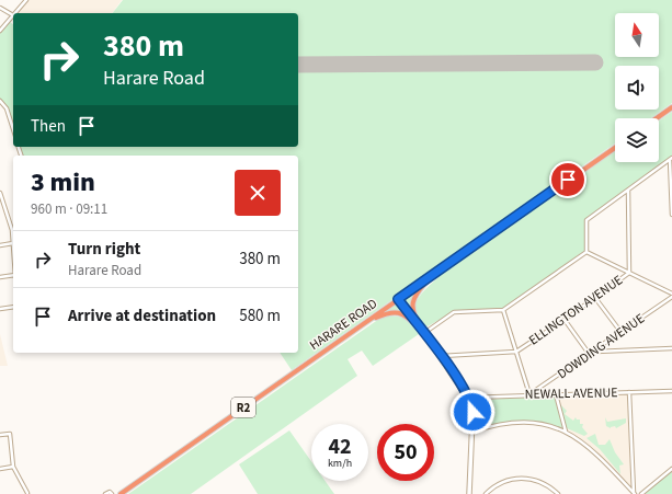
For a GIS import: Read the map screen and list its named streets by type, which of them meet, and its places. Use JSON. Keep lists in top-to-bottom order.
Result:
{
  "streets": {
    "highway": ["HARARE ROAD", "R2"],
    "street": ["ELLINGTON AVENUE", "DOWDING AVENUE", "NEWALL AVENUE"]
  },
  "crossings": [
    ["DOWDING AVENUE", "NEWALL AVENUE"]
  ],
  "north": "top",
  "page": {
    "turn": ["380 m", "Harare Road"],
    "then": "Then",
    "heading": ["3 min", "960 m · 09:11"],
    "list": [
      {
        "name": "Turn right",
        "note": "Harare Road",
        "value": "380 m"
      },
      {
        "name": "Arrive at destination",
        "value": "580 m"
      }
    ],
    "speed": "42 km/h",
    "limit": "50"
  }
}
